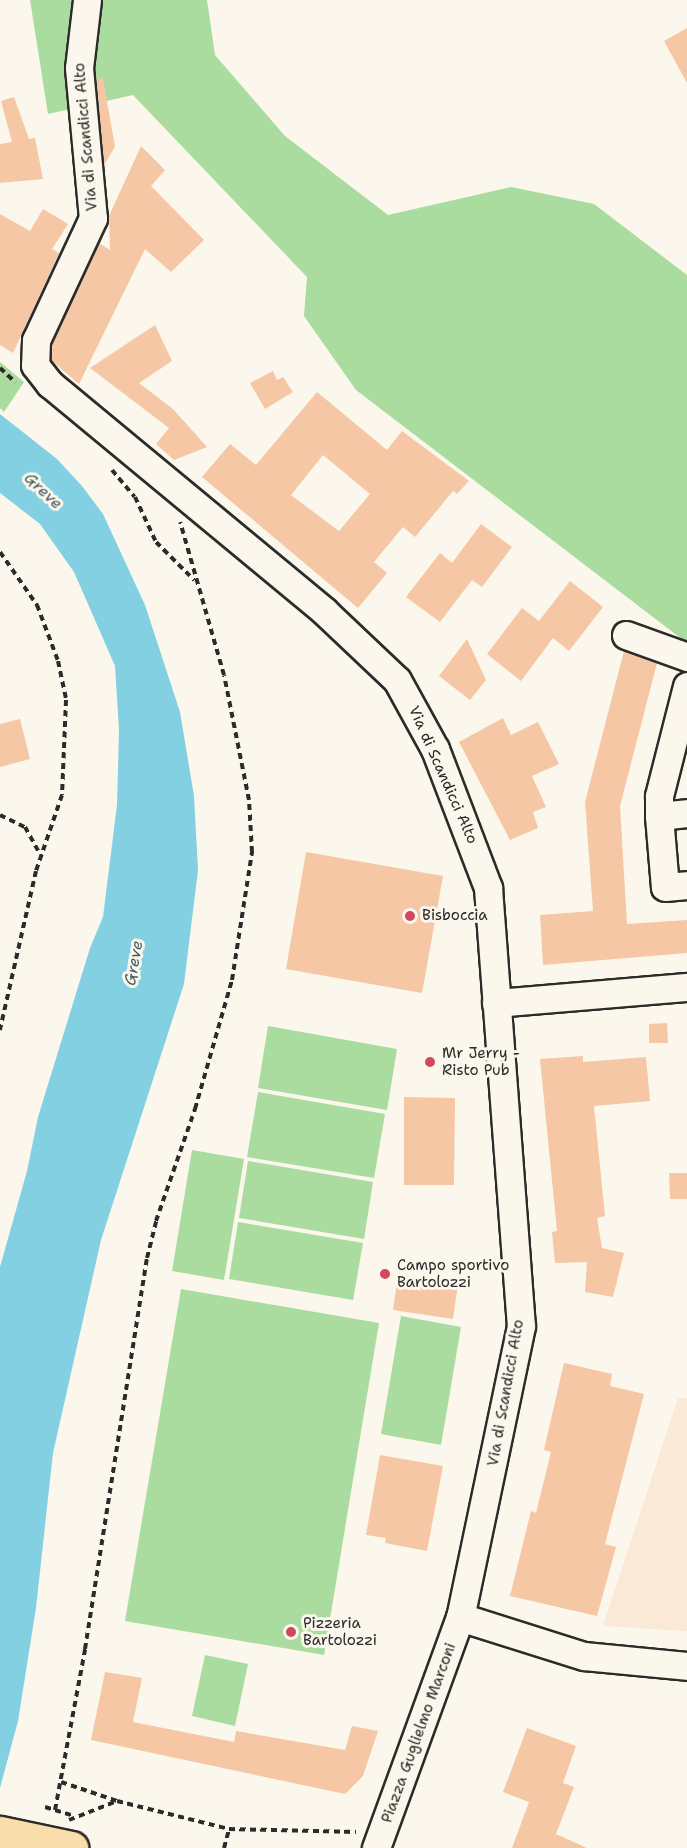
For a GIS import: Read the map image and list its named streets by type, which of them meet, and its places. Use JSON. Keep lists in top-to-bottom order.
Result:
{
  "streets": {
    "street": ["Via di Scandicci Alto", "Piazza Guglielmo Marconi"]
  },
  "crossings": [
    ["Via di Scandicci Alto", "Piazza Guglielmo Marconi"]
  ],
  "water": ["Greve"],
  "places": [
    "Bisboccia",
    "Mr Jerry - Risto Pub",
    "Campo sportivo Bartolozzi",
    "Pizzeria Bartolozzi"
  ]
}
